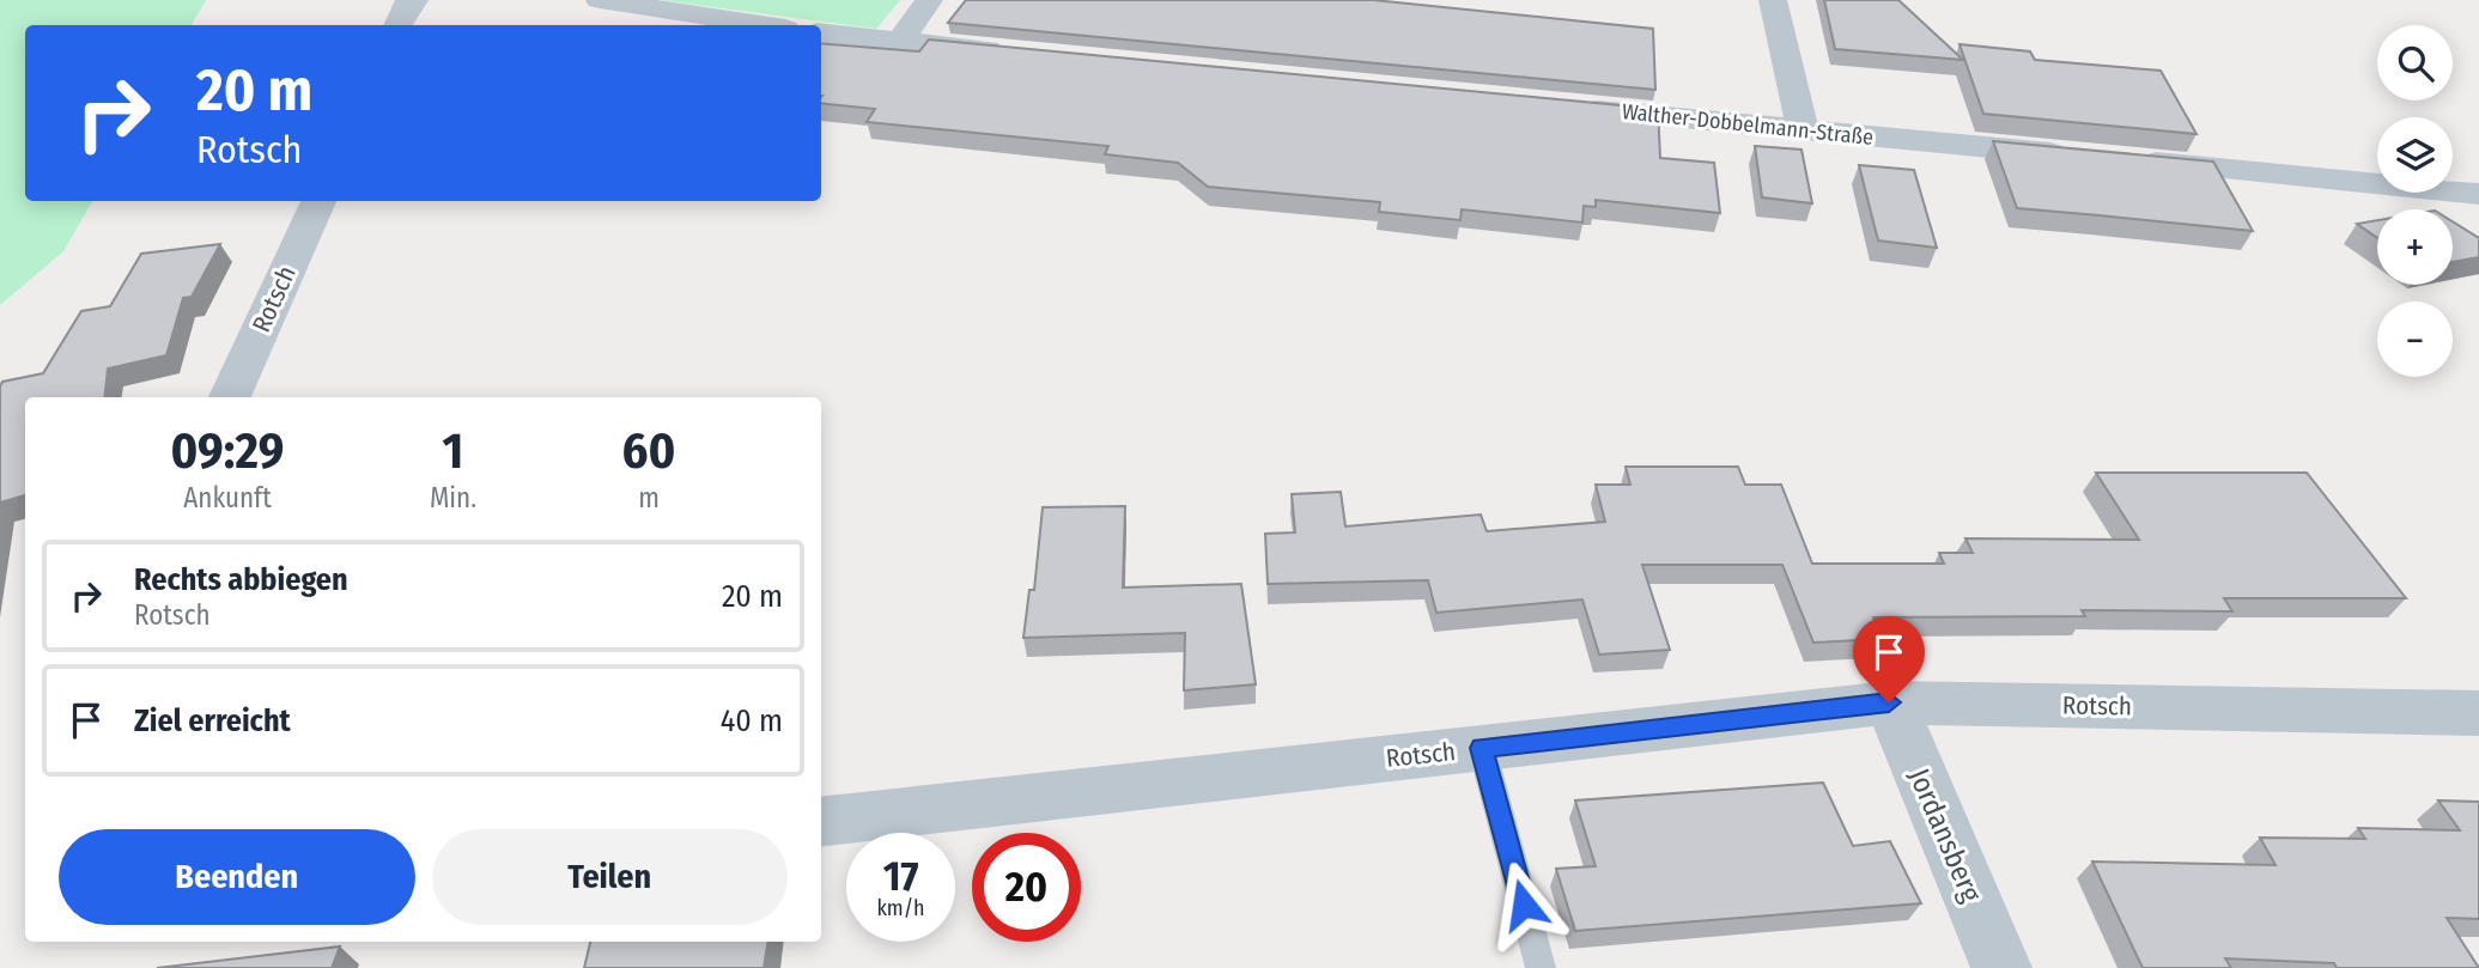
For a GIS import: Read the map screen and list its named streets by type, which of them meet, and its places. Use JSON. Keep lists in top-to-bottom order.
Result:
{
  "streets": {
    "street": ["Walther-Dobbelmann-Straße", "Rotsch", "Jordansberg"]
  },
  "crossings": [
    ["Rotsch", "Jordansberg"]
  ],
  "page": {
    "map_buttons": ["+", "−"],
    "turn": ["20 m", "Rotsch"],
    "eta": [
      "09:29",
      "Ankunft",
      "1",
      "Min.",
      "60",
      "m"
    ],
    "list": [
      {
        "name": "Rechts abbiegen",
        "note": "Rotsch",
        "value": "20 m"
      },
      {
        "name": "Ziel erreicht",
        "value": "40 m"
      }
    ],
    "buttons": ["Beenden", "Teilen"],
    "speed": "17 km/h",
    "limit": "20"
  }
}
